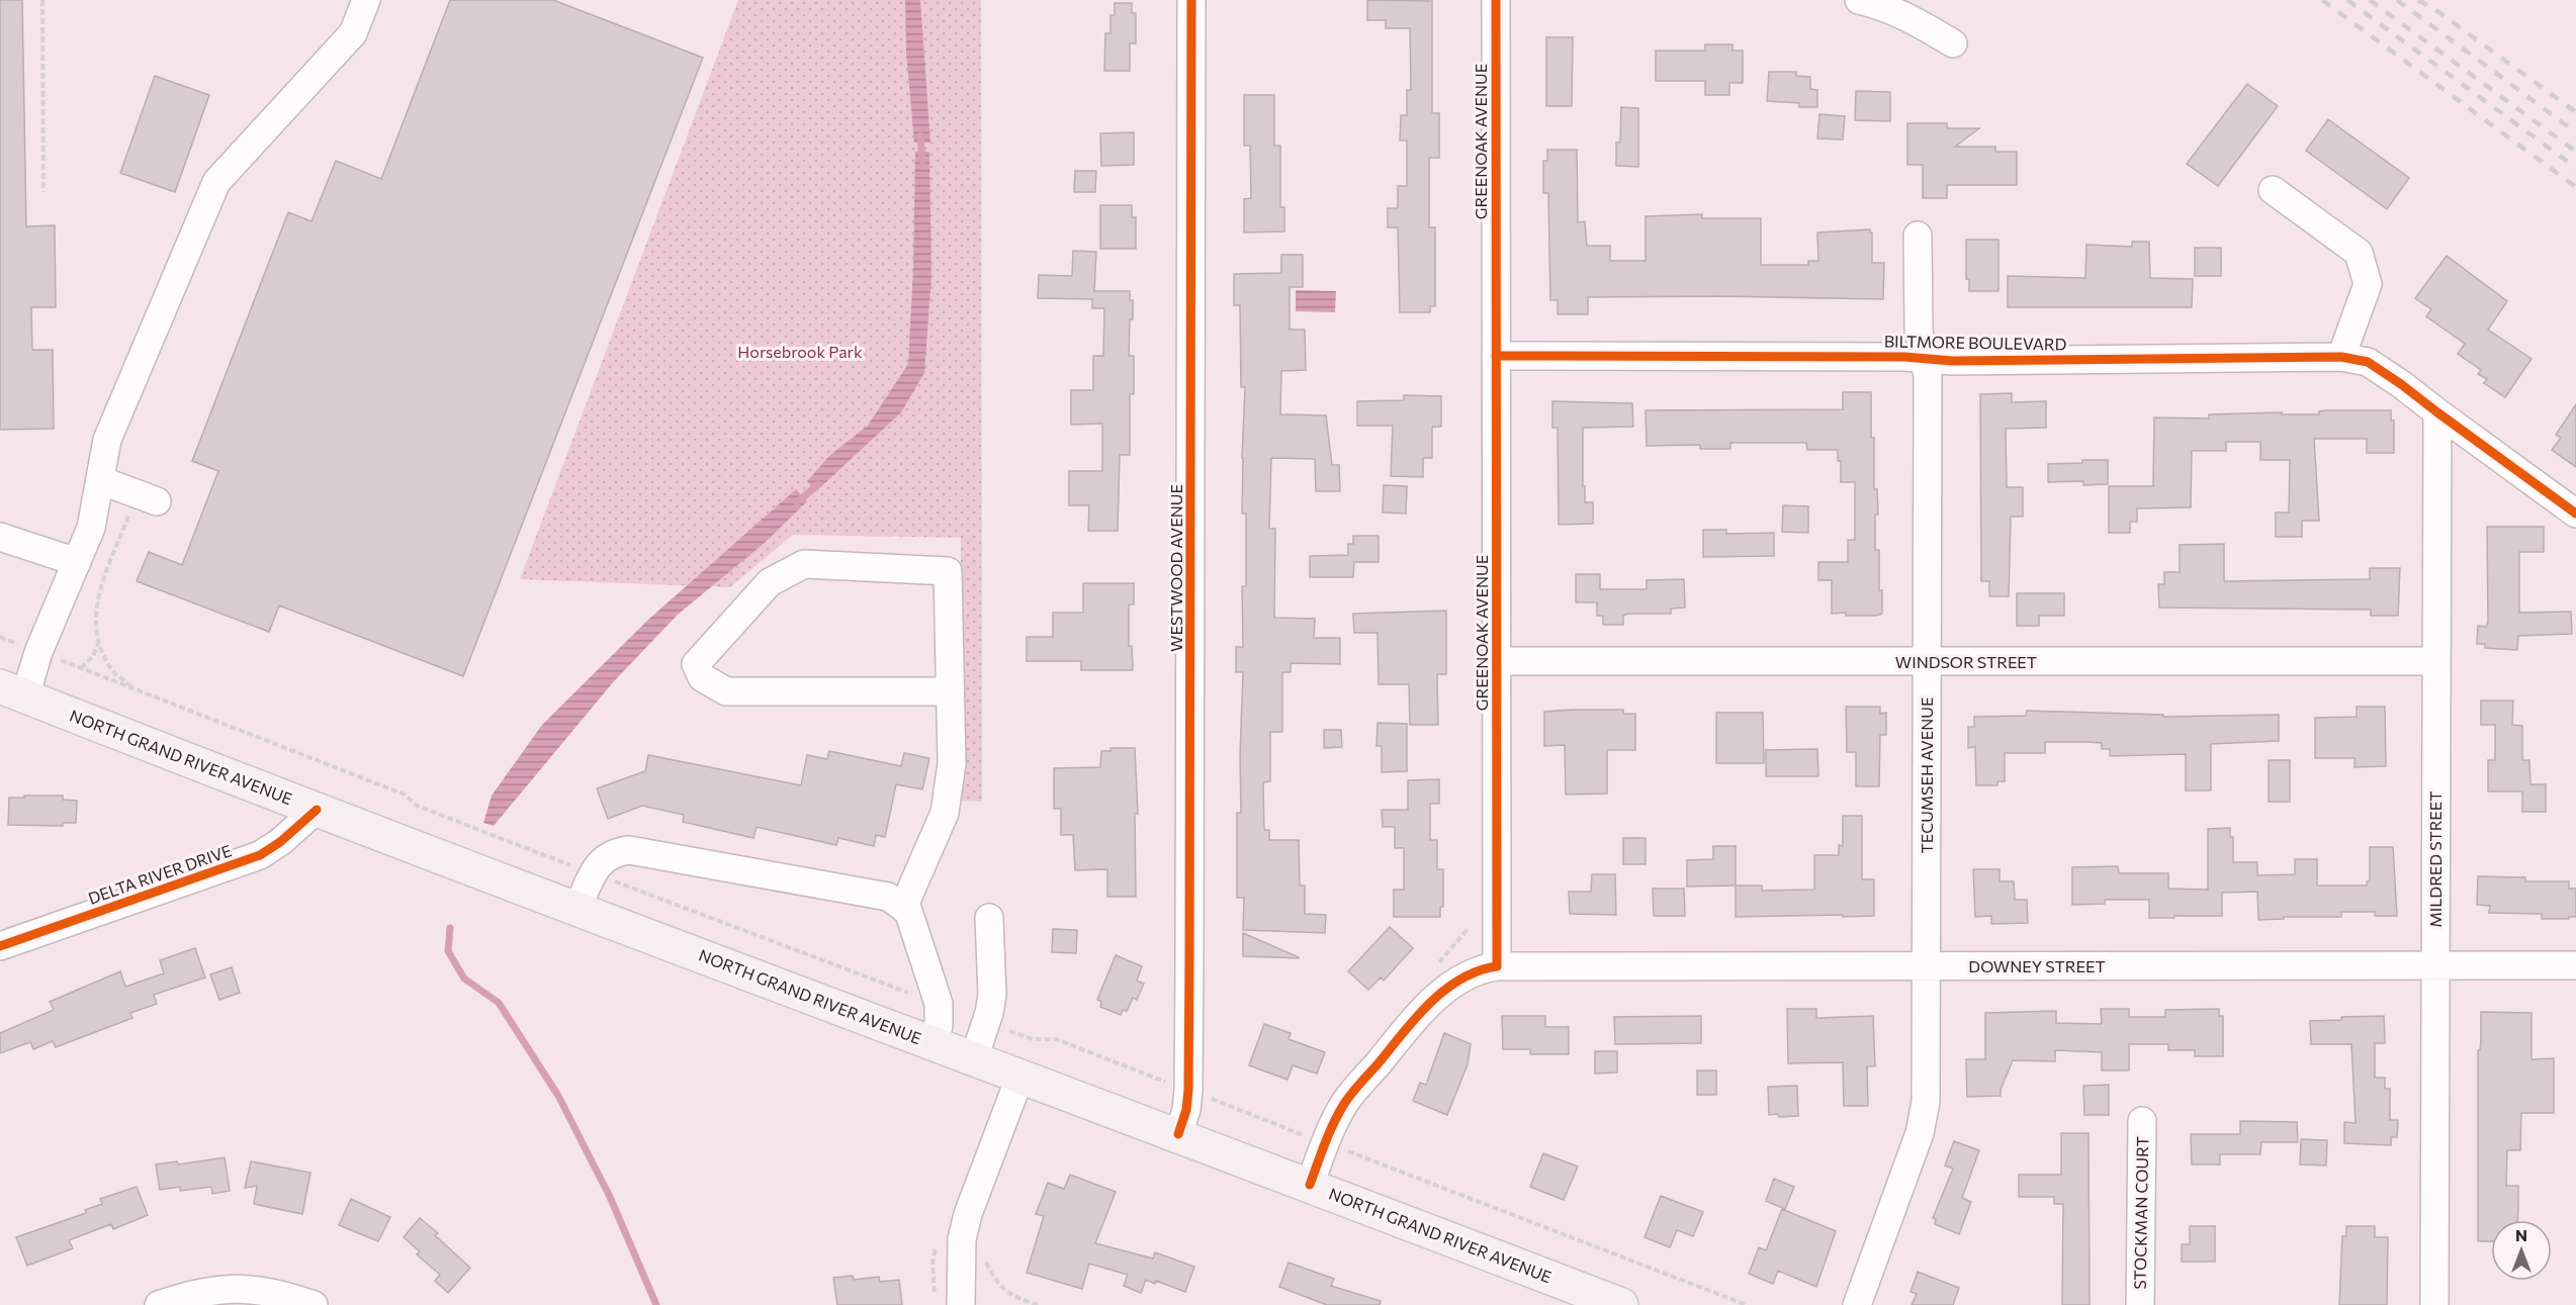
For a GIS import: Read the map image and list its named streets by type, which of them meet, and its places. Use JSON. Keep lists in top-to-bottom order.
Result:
{
  "streets": {
    "main road": ["NORTH GRAND RIVER AVENUE"],
    "street": [
      "GREENOAK AVENUE",
      "BILTMORE BOULEVARD",
      "WESTWOOD AVENUE",
      "WINDSOR STREET",
      "TECUMSEH AVENUE",
      "MILDRED STREET",
      "DELTA RIVER DRIVE",
      "DOWNEY STREET",
      "STOCKMAN COURT"
    ]
  },
  "crossings": [
    ["GREENOAK AVENUE", "BILTMORE BOULEVARD"],
    ["GREENOAK AVENUE", "WINDSOR STREET"],
    ["GREENOAK AVENUE", "DOWNEY STREET"],
    ["BILTMORE BOULEVARD", "TECUMSEH AVENUE"],
    ["BILTMORE BOULEVARD", "MILDRED STREET"],
    ["WESTWOOD AVENUE", "NORTH GRAND RIVER AVENUE"],
    ["WINDSOR STREET", "TECUMSEH AVENUE"],
    ["WINDSOR STREET", "MILDRED STREET"],
    ["NORTH GRAND RIVER AVENUE", "DELTA RIVER DRIVE"],
    ["TECUMSEH AVENUE", "DOWNEY STREET"],
    ["MILDRED STREET", "DOWNEY STREET"]
  ],
  "parks": ["Horsebrook Park"],
  "north": "top"
}
